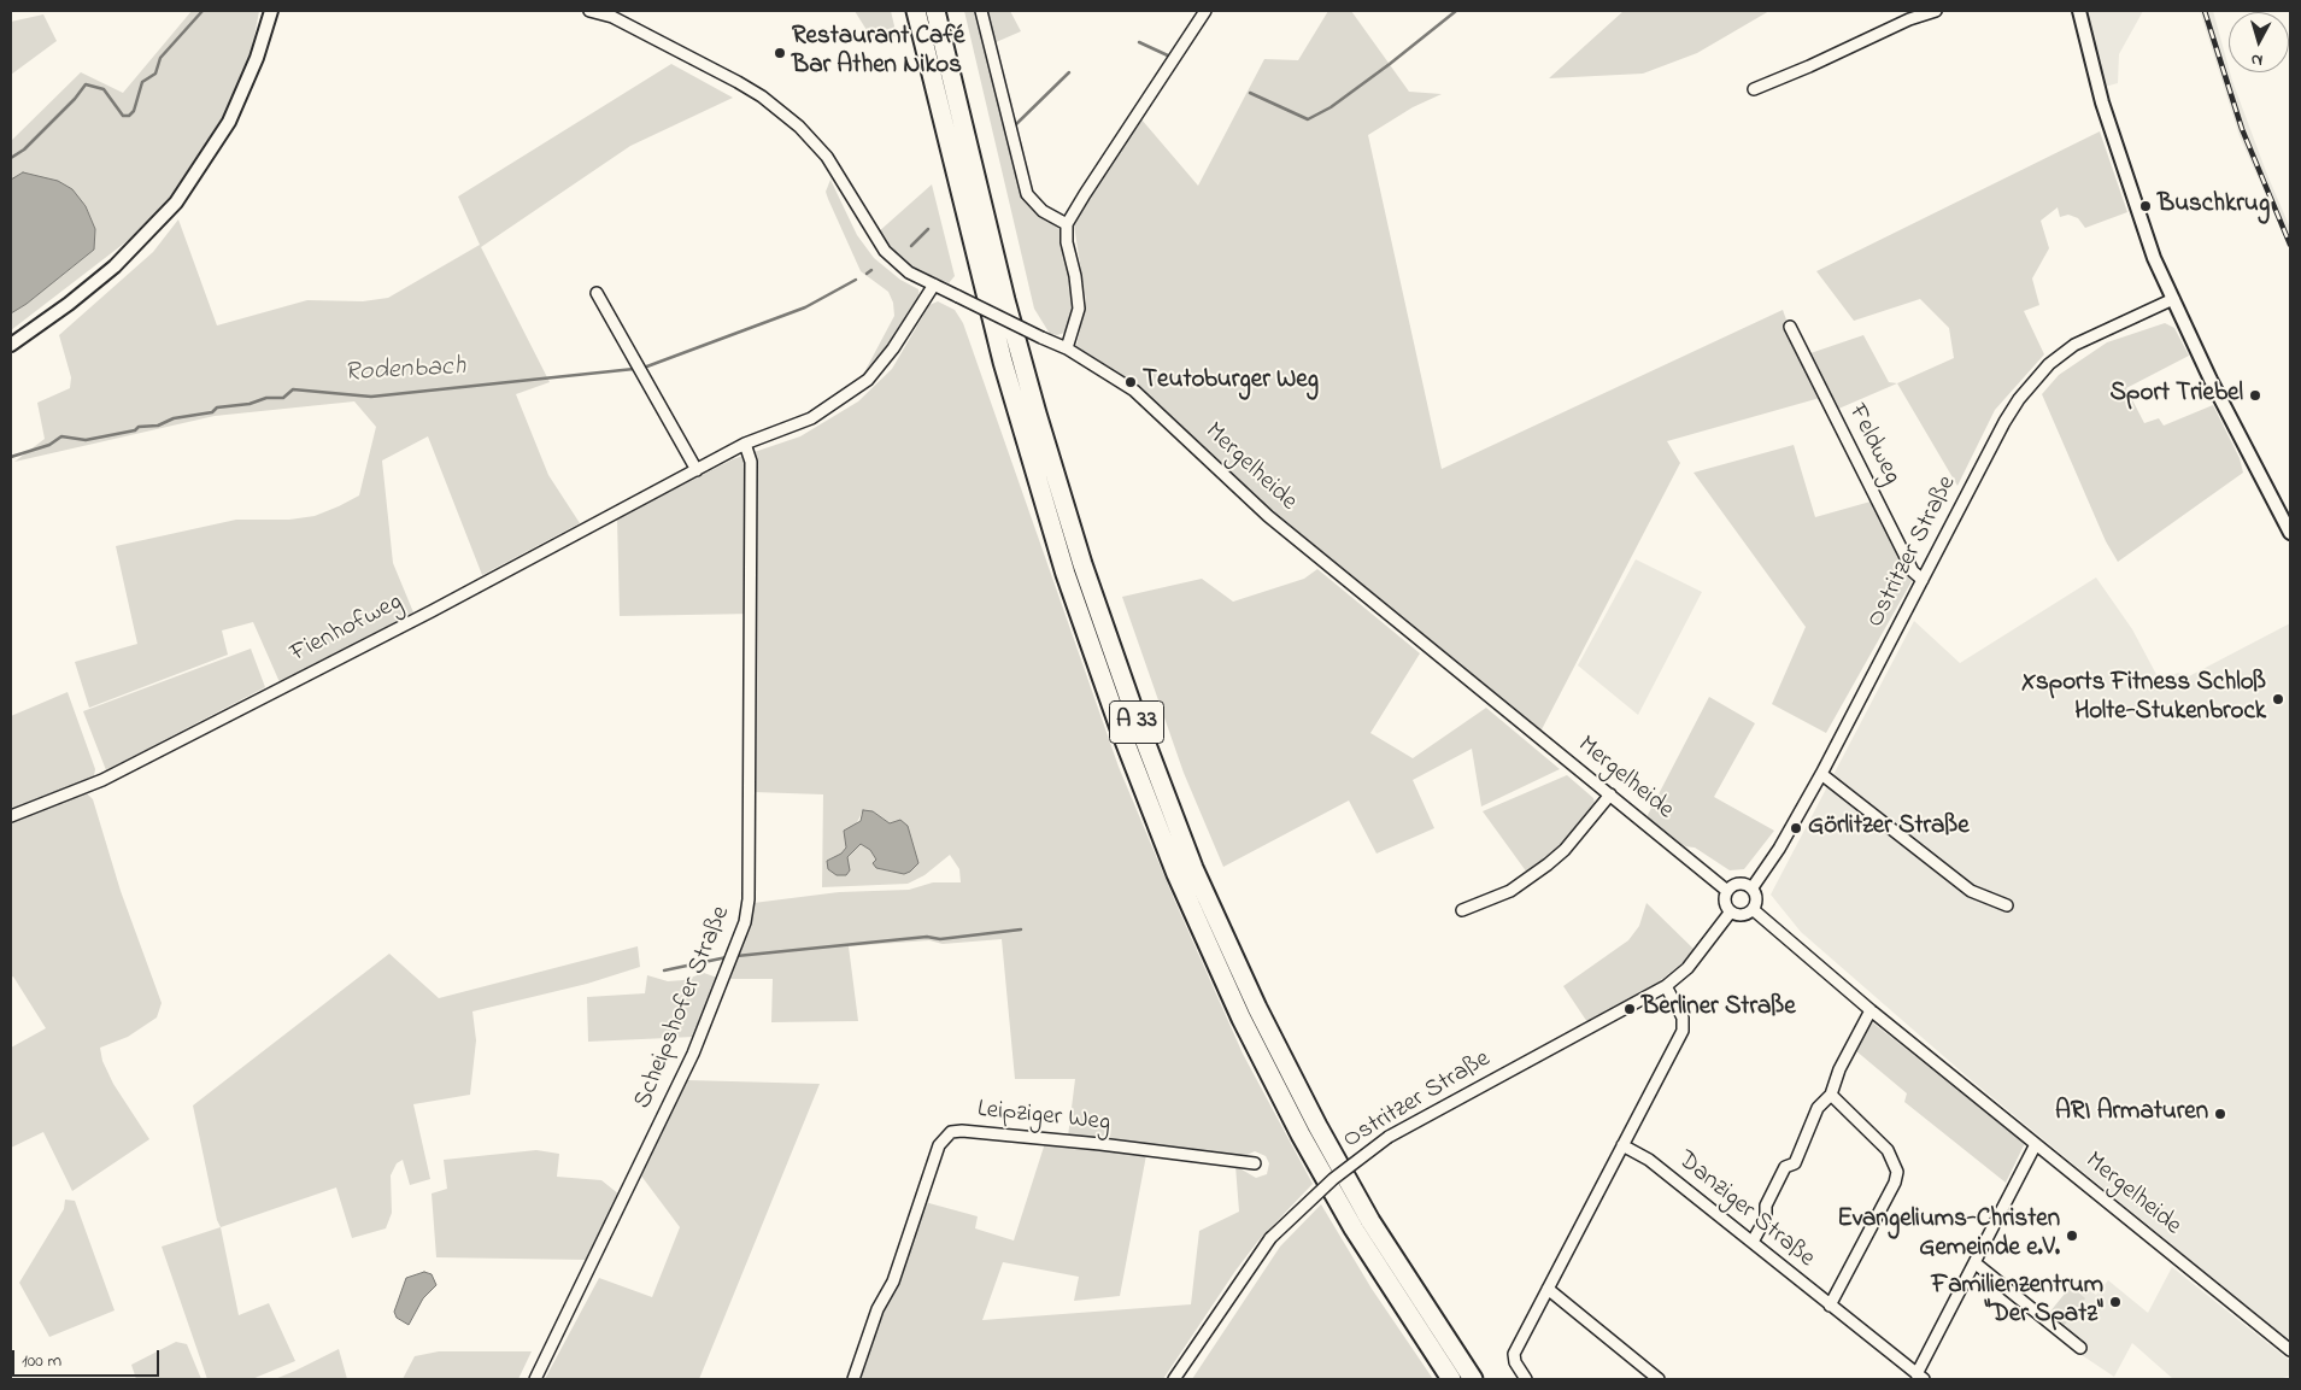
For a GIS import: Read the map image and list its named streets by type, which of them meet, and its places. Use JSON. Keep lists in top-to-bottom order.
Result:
{
  "streets": {
    "highway": ["A 33"],
    "street": [
      "Feldweg",
      "Mergelheide",
      "Ostritzer Straße",
      "Fienhofweg",
      "Scheipshofer Straße",
      "Leipziger Weg",
      "Danziger Straße"
    ]
  },
  "crossings": [
    ["Feldweg", "Ostritzer Straße"],
    ["Mergelheide", "Ostritzer Straße"],
    ["Mergelheide", "Fienhofweg"],
    ["Fienhofweg", "Scheipshofer Straße"]
  ],
  "water": ["Rodenbach"],
  "places": [
    "Restaurant Café Bar Athen Nikos",
    "Buschkrug",
    "Teutoburger Weg",
    "Sport Triebel",
    "Xsports Fitness Schloß Holte-Stukenbrock",
    "Görlitzer Straße",
    "Berliner Straße",
    "ARI Armaturen",
    "Evangeliums-Christen Gemeinde e.V.",
    "Familienzentrum \"Der Spatz\""
  ],
  "scale_bar": "100 m",
  "north": "bottom"
}
